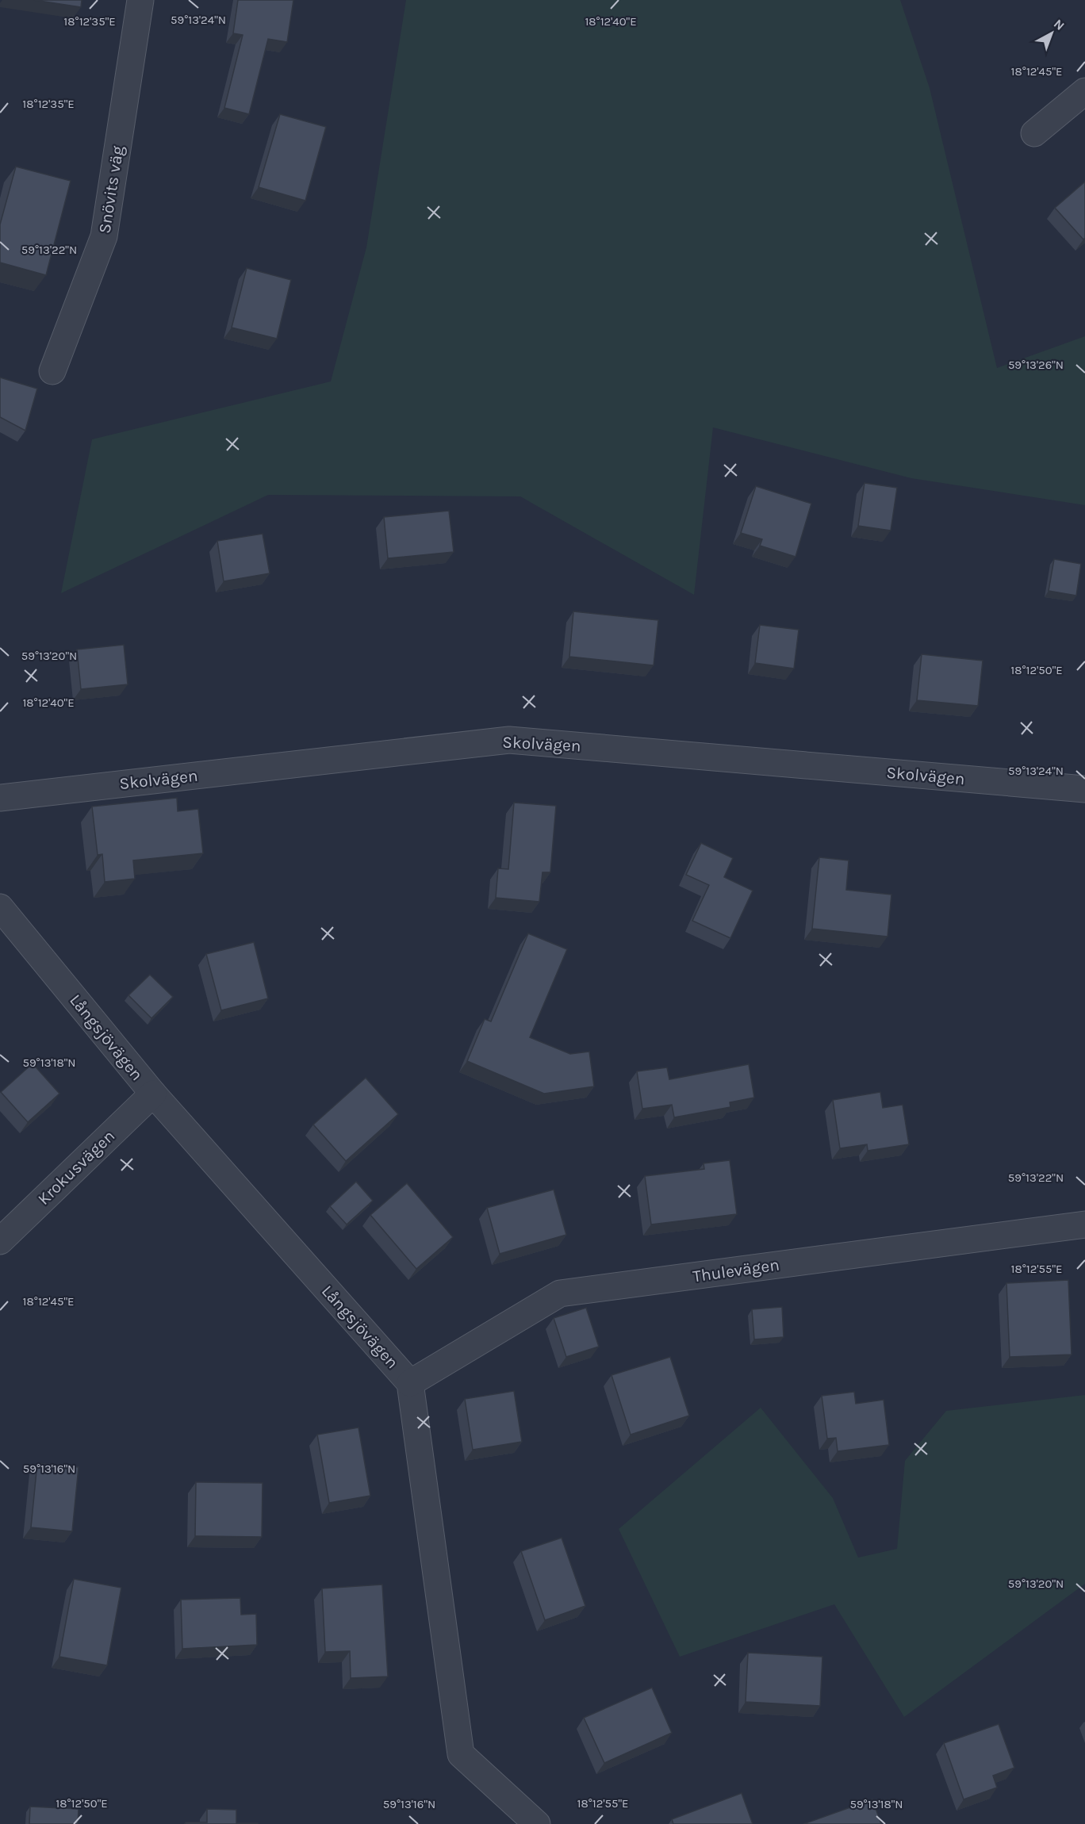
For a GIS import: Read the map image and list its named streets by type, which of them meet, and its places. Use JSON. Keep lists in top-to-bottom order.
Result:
{
  "streets": {
    "street": [
      "Snövits väg",
      "Skolvägen",
      "Långsjövägen",
      "Krokusvägen",
      "Thulevägen"
    ]
  },
  "crossings": [
    ["Långsjövägen", "Krokusvägen"],
    ["Långsjövägen", "Thulevägen"]
  ],
  "north": "top right",
  "coordinates": [
    "59°13'24\"N",
    "18°12'35\"E",
    "18°12'40\"E",
    "18°12'45\"E",
    "59°13'22\"N",
    "59°13'26\"N",
    "59°13'20\"N",
    "18°12'50\"E",
    "59°13'18\"N",
    "18°12'55\"E",
    "59°13'16\"N"
  ]
}
